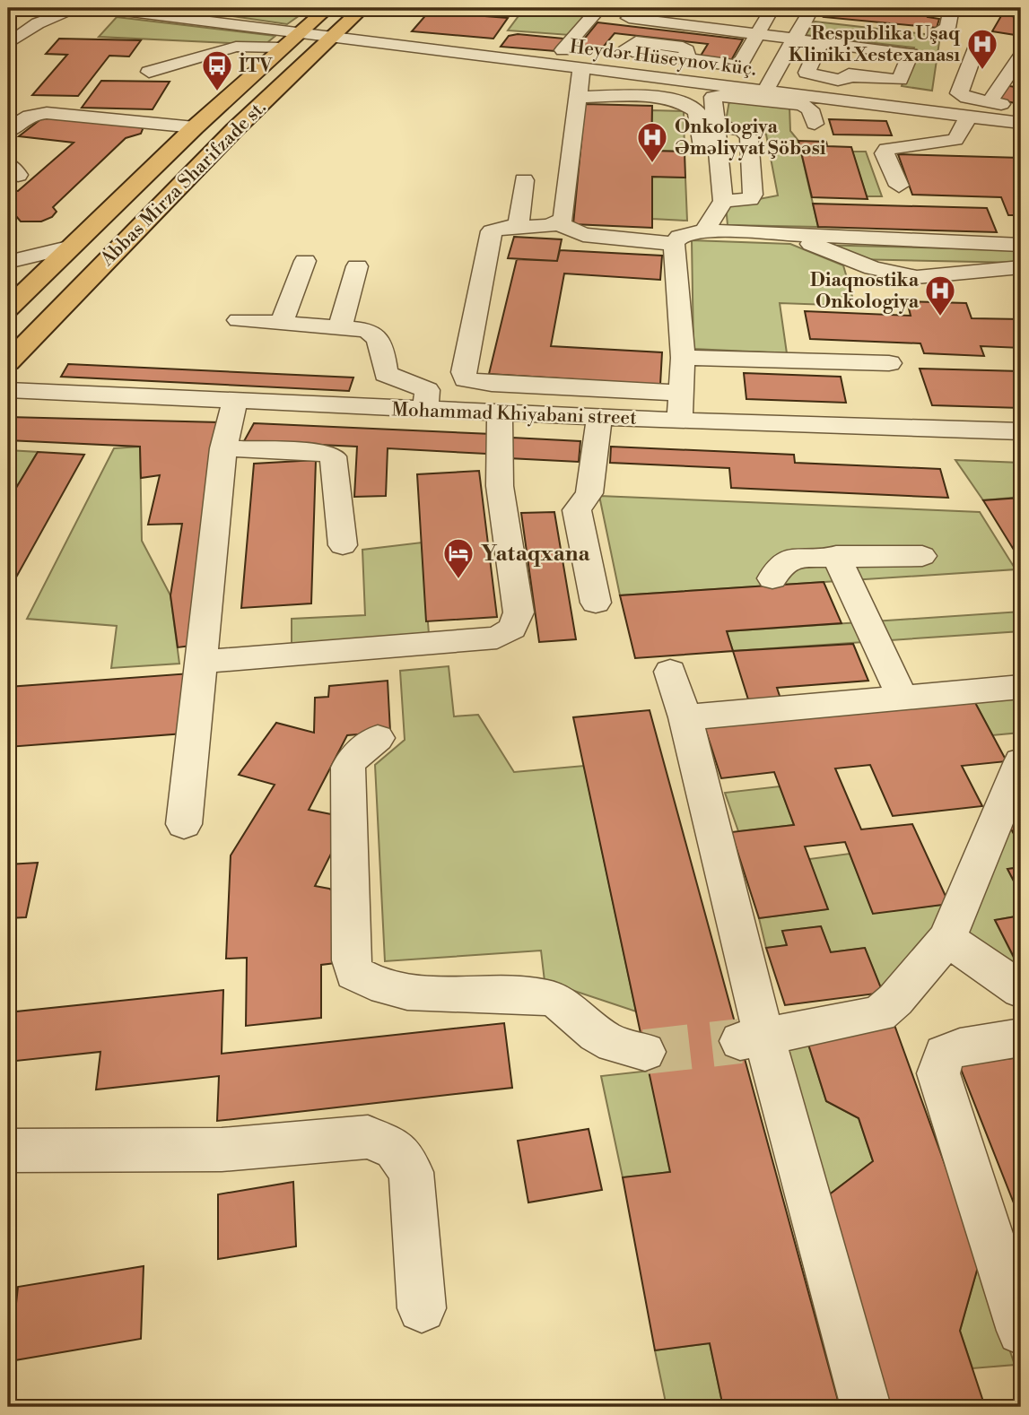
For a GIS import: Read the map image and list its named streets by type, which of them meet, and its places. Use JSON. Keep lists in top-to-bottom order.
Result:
{
  "streets": {
    "main road": ["Abbas Mirza Sharifzade st."],
    "street": ["Heydər Hüseynov küç.", "Mohammad Khiyabani street"]
  },
  "crossings": [
    ["Heydər Hüseynov küç.", "Abbas Mirza Sharifzade st."]
  ],
  "places": {
    "hospital": ["Respublika Uşaq Kliniki Xestexanası", "Onkologiya Əməliyyat Şöbəsi", "Diaqnostika Onkologiya"],
    "bus stop": ["İTV"],
    "hotel": ["Yataqxana"]
  }
}
